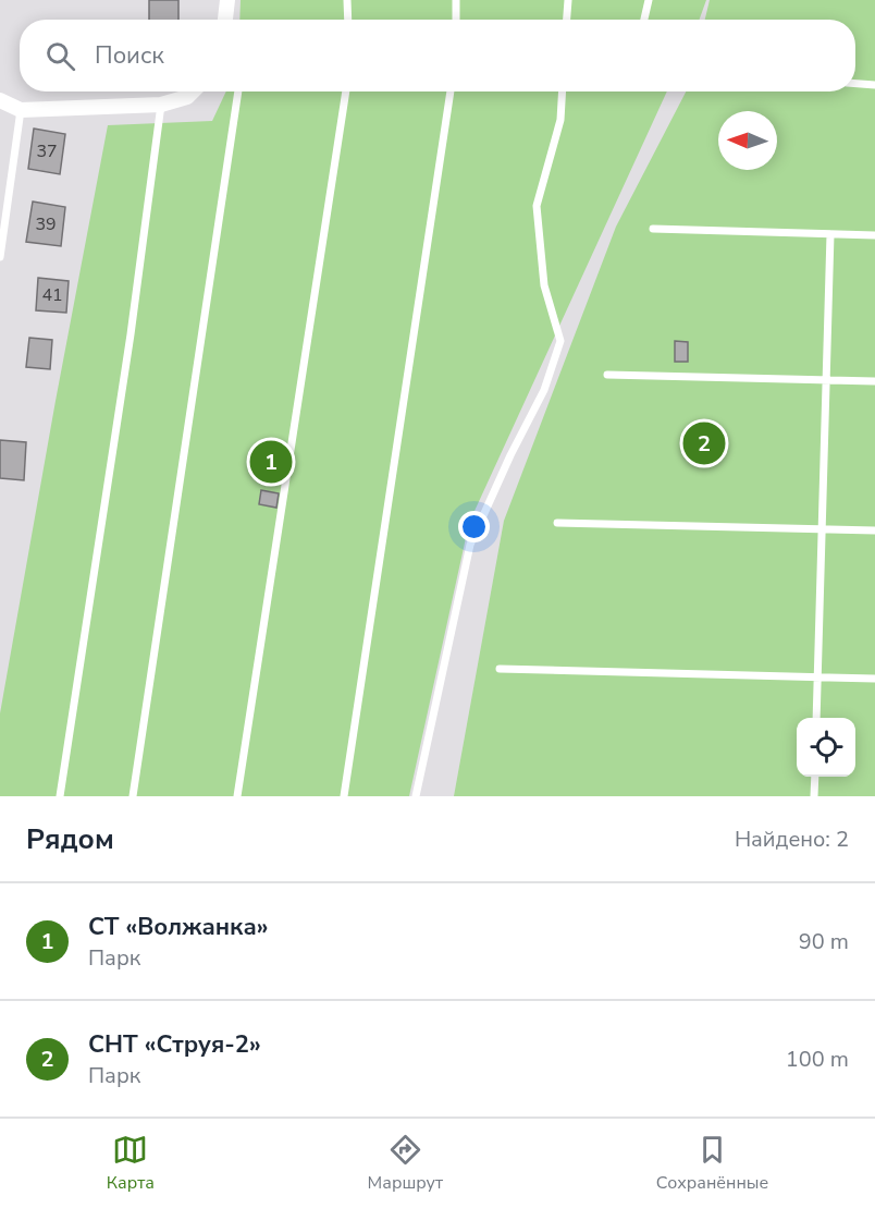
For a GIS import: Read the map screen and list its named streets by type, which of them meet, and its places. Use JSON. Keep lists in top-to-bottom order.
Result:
{
  "house_numbers": ["37", "39", "41"],
  "north": "left",
  "page": {
    "search": "Поиск",
    "pins": ["2", "1"],
    "heading": ["Рядом", "Найдено: 2"],
    "list": [
      {
        "mark": "1",
        "name": "СТ «Волжанка»",
        "note": "Парк",
        "value": "90 m"
      },
      {
        "mark": "2",
        "name": "СНТ «Струя-2»",
        "note": "Парк",
        "value": "100 m"
      }
    ],
    "nav": ["Карта", "Маршрут", "Сохранённые"]
  }
}
